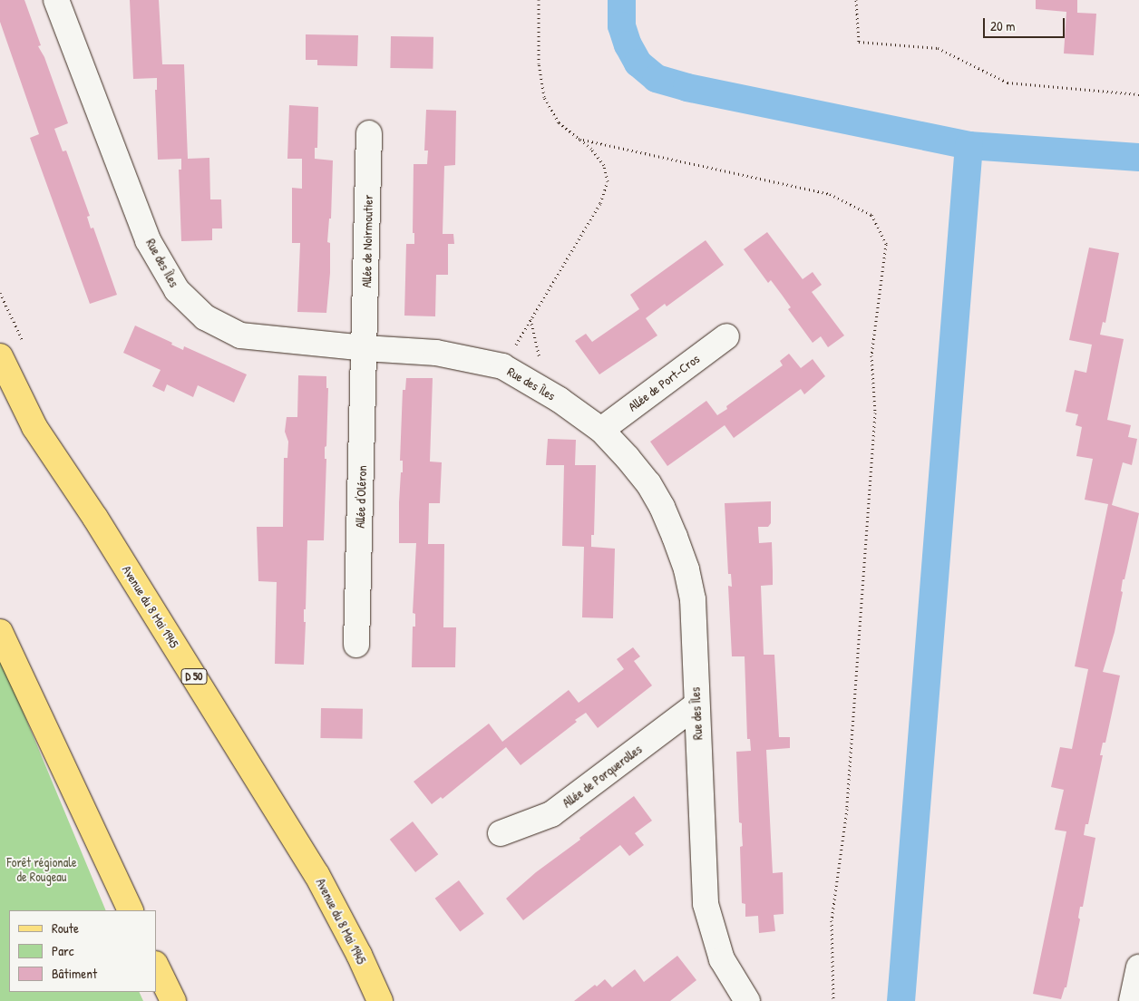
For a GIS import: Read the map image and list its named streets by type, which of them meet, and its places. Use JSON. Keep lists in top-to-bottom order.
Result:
{
  "streets": {
    "main road": ["Avenue du 8 Mai 1945", "D 50"],
    "street": [
      "Allée de Noirmoutier",
      "Rue des Îles",
      "Allée de Port-Cros",
      "Allée d'Oléron",
      "Allée de Porquerolles"
    ]
  },
  "crossings": [
    ["Allée de Noirmoutier", "Rue des Îles"],
    ["Allée de Noirmoutier", "Allée d'Oléron"],
    ["Rue des Îles", "Allée de Port-Cros"],
    ["Rue des Îles", "Allée d'Oléron"],
    ["Rue des Îles", "Allée de Porquerolles"]
  ],
  "parks": ["Forêt régionale de Rougeau"],
  "legend": ["Route", "Parc", "Bâtiment"],
  "scale_bar": "20 m"
}
